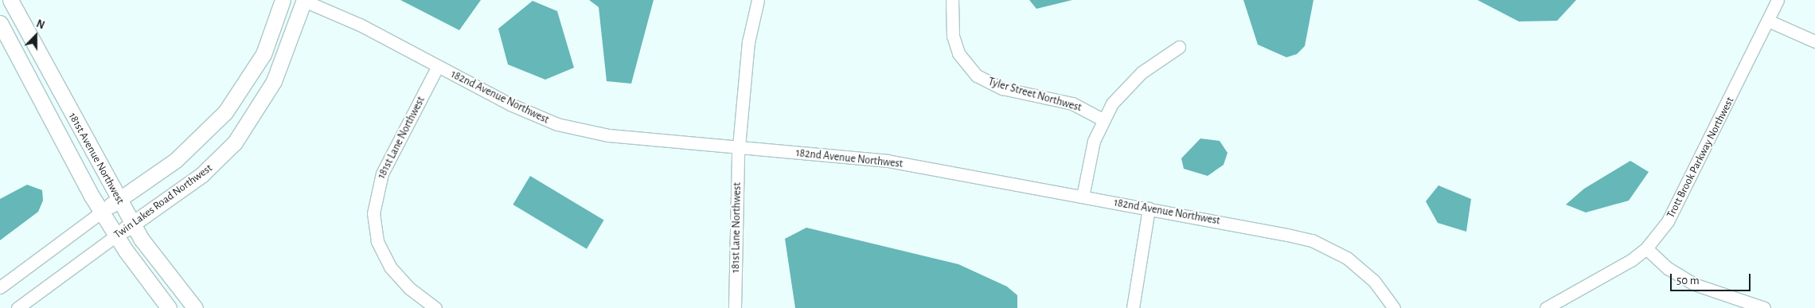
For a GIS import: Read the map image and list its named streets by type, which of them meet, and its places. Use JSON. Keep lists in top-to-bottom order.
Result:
{
  "streets": {
    "main road": ["181st Avenue Northwest", "Twin Lakes Road Northwest"],
    "street": [
      "Tyler Street Northwest",
      "182nd Avenue Northwest",
      "181st Lane Northwest",
      "Trott Brook Parkway Northwest"
    ]
  },
  "crossings": [
    ["182nd Avenue Northwest", "181st Lane Northwest"],
    ["182nd Avenue Northwest", "Twin Lakes Road Northwest"],
    ["181st Avenue Northwest", "Twin Lakes Road Northwest"]
  ],
  "scale_bar": "50 m",
  "north": "top"
}
